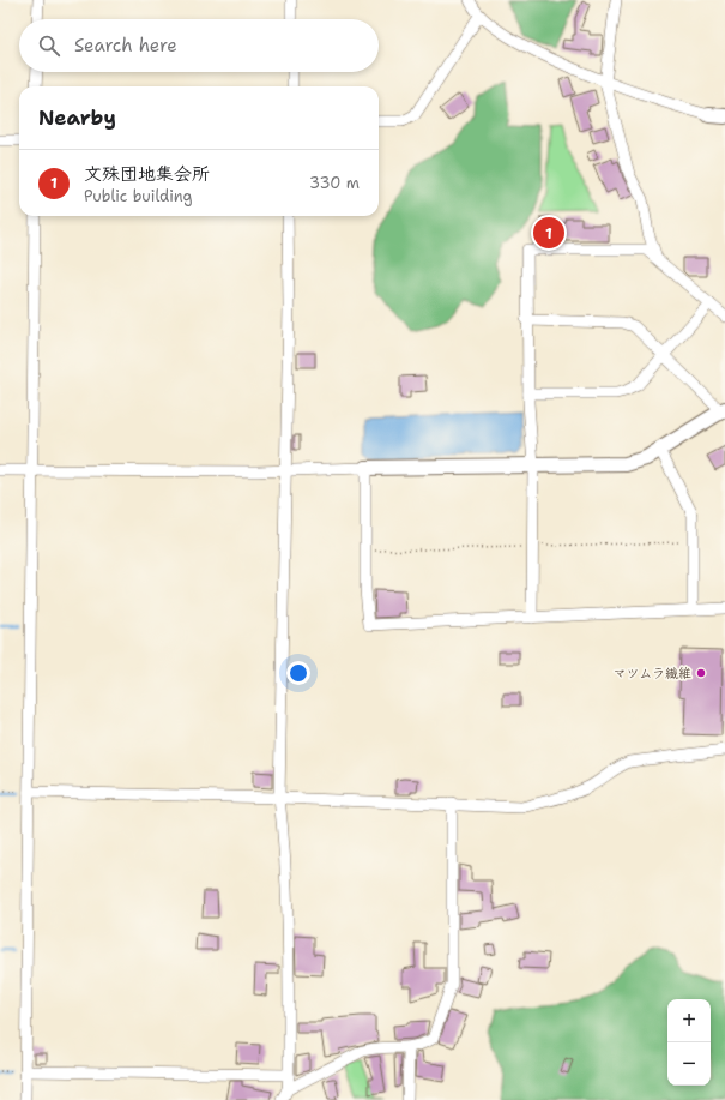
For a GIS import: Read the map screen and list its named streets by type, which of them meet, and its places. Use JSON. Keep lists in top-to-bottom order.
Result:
{
  "places": ["マツムラ繊維"],
  "page": {
    "search": "Search here",
    "heading": "Nearby",
    "list": [
      {
        "mark": "1",
        "name": "文殊団地集会所",
        "note": "Public building",
        "value": "330 m"
      }
    ],
    "pins": "1",
    "map_buttons": ["+", "−"]
  }
}
